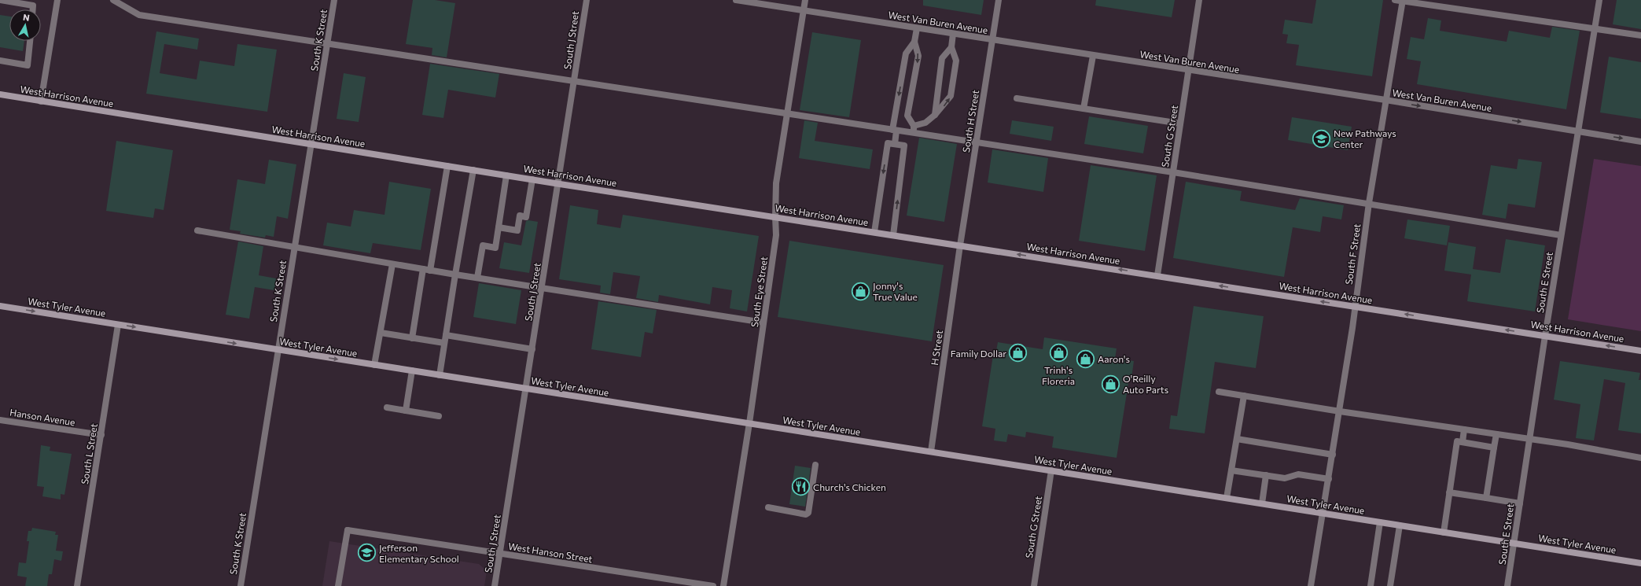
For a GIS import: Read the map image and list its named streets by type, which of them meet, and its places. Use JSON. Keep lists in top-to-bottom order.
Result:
{
  "streets": {
    "main road": ["West Harrison Avenue", "West Tyler Avenue"],
    "street": [
      "West Van Buren Avenue",
      "South K Street",
      "South J Street",
      "South H Street",
      "South G Street",
      "South F Street",
      "South E Street",
      "South Eye Street",
      "H Street",
      "Hanson Avenue",
      "South L Street",
      "West Hanson Street"
    ]
  },
  "crossings": [
    ["West Van Buren Avenue", "South H Street"],
    ["West Van Buren Avenue", "South G Street"],
    ["West Van Buren Avenue", "South F Street"],
    ["West Van Buren Avenue", "South E Street"],
    ["West Van Buren Avenue", "South Eye Street"],
    ["South K Street", "West Harrison Avenue"],
    ["South K Street", "West Tyler Avenue"],
    ["South J Street", "West Harrison Avenue"],
    ["South J Street", "West Tyler Avenue"],
    ["South J Street", "West Hanson Street"],
    ["West Harrison Avenue", "South H Street"],
    ["West Harrison Avenue", "South G Street"],
    ["West Harrison Avenue", "South F Street"],
    ["West Harrison Avenue", "South E Street"],
    ["West Harrison Avenue", "South Eye Street"],
    ["West Harrison Avenue", "H Street"],
    ["South H Street", "H Street"],
    ["South G Street", "West Tyler Avenue"],
    ["South F Street", "West Tyler Avenue"],
    ["South E Street", "West Tyler Avenue"],
    ["South Eye Street", "West Tyler Avenue"],
    ["West Tyler Avenue", "H Street"],
    ["West Tyler Avenue", "South L Street"],
    ["Hanson Avenue", "South L Street"]
  ],
  "one_way": ["West Harrison Avenue"],
  "places": {
    "school or university": ["New Pathways Center", "Jefferson Elementary School"],
    "shop": [
      "Jonny's True Value",
      "Family Dollar",
      "Trinh's Floreria",
      "Aaron's",
      "O'Reilly Auto Parts"
    ],
    "restaurant": ["Church's Chicken"]
  },
  "north": "top"
}
